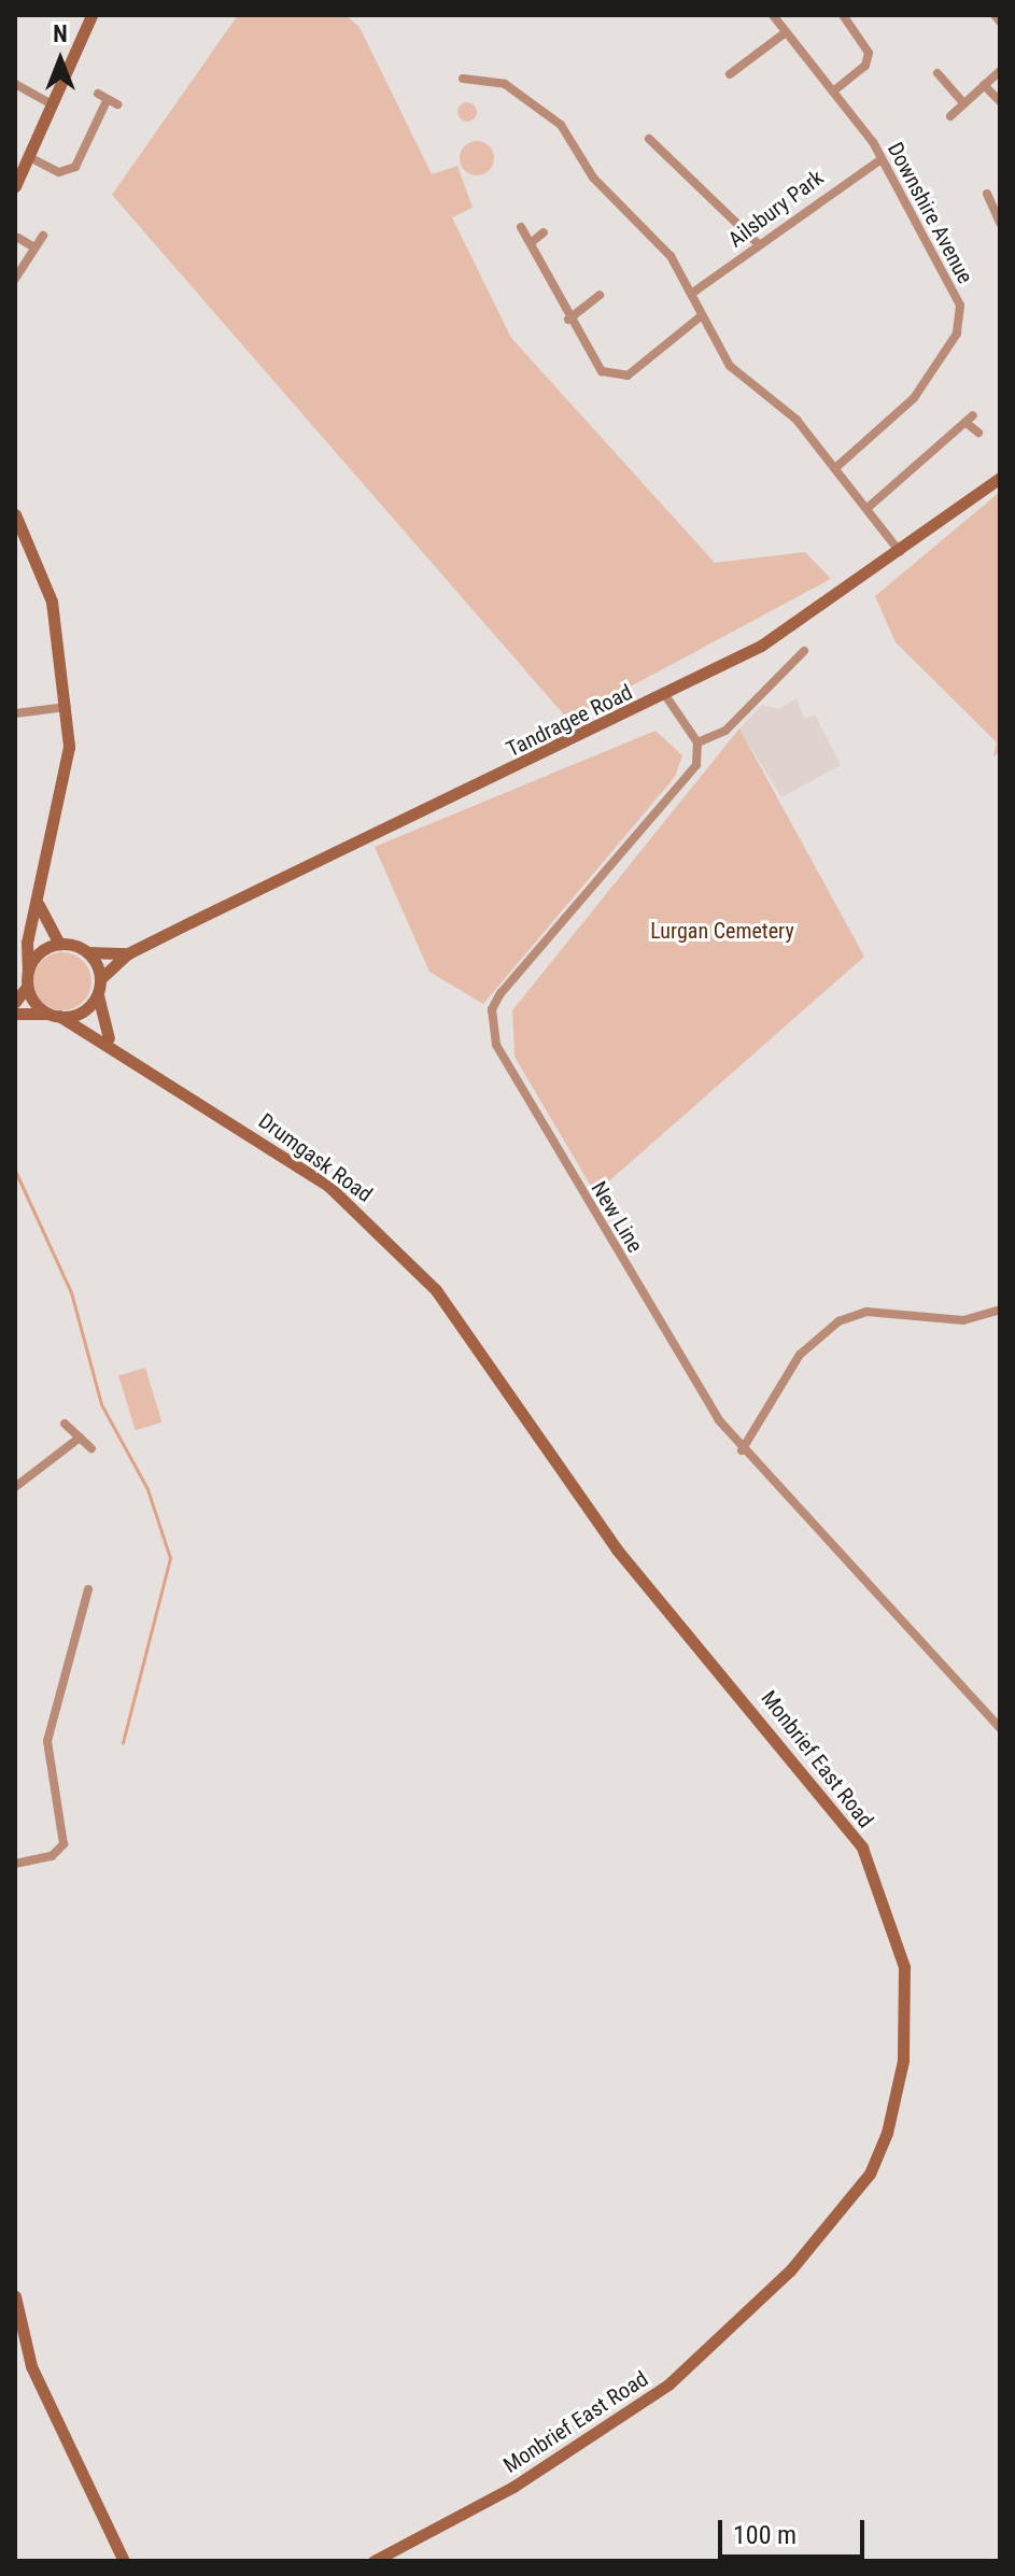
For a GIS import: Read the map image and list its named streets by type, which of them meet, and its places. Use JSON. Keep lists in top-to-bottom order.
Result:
{
  "streets": {
    "street": [
      "Ailsbury Park",
      "Downshire Avenue",
      "Tandragee Road",
      "Drumgask Road",
      "New Line",
      "Monbrief East Road"
    ]
  },
  "crossings": [
    ["Ailsbury Park", "Downshire Avenue"],
    ["Tandragee Road", "Drumgask Road"],
    ["Drumgask Road", "Monbrief East Road"]
  ],
  "parks": ["Lurgan Cemetery"],
  "scale_bar": "100 m",
  "north": "top"
}
